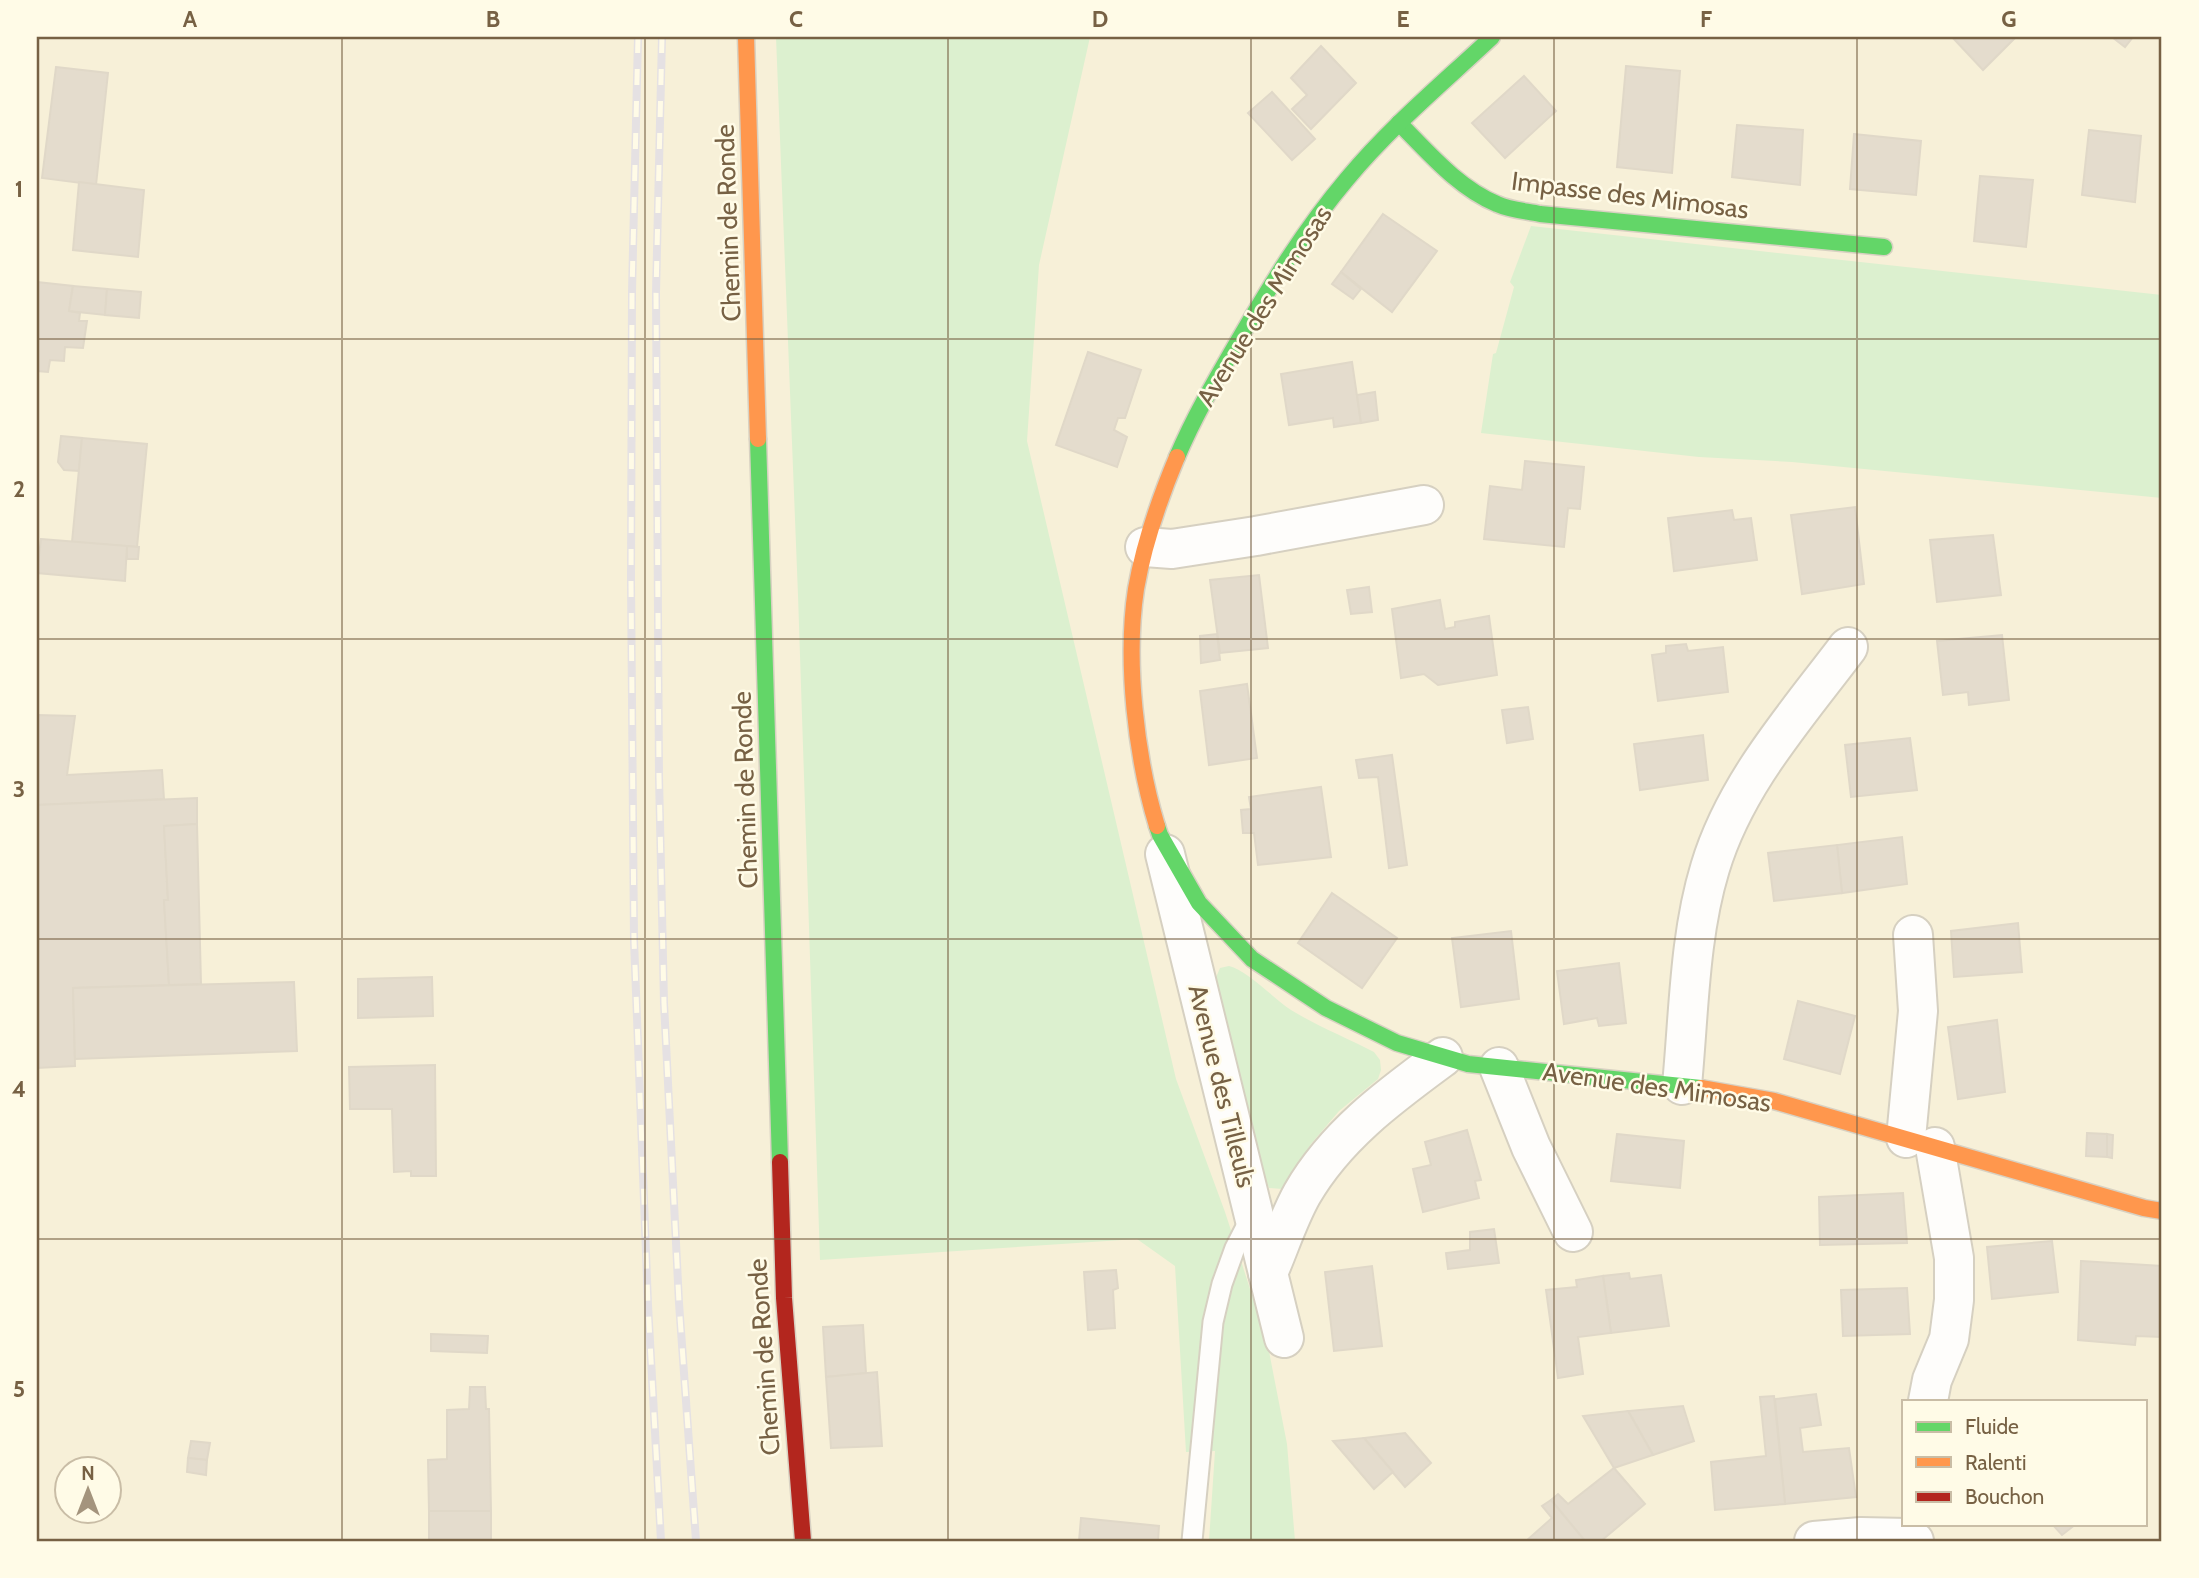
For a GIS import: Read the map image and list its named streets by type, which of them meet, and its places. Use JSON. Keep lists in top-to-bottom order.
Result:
{
  "streets": {
    "street": [
      "Impasse des Mimosas",
      "Chemin de Ronde",
      "Avenue des Mimosas",
      "Avenue des Tilleuls"
    ]
  },
  "crossings": [
    ["Impasse des Mimosas", "Avenue des Mimosas"],
    ["Avenue des Mimosas", "Avenue des Tilleuls"]
  ],
  "legend": ["Fluide", "Ralenti", "Bouchon"],
  "north": "top",
  "grid": {
    "columns": [
      "A",
      "B",
      "C",
      "D",
      "E",
      "F",
      "G"
    ],
    "rows": [
      "1",
      "2",
      "3",
      "4",
      "5"
    ]
  }
}
